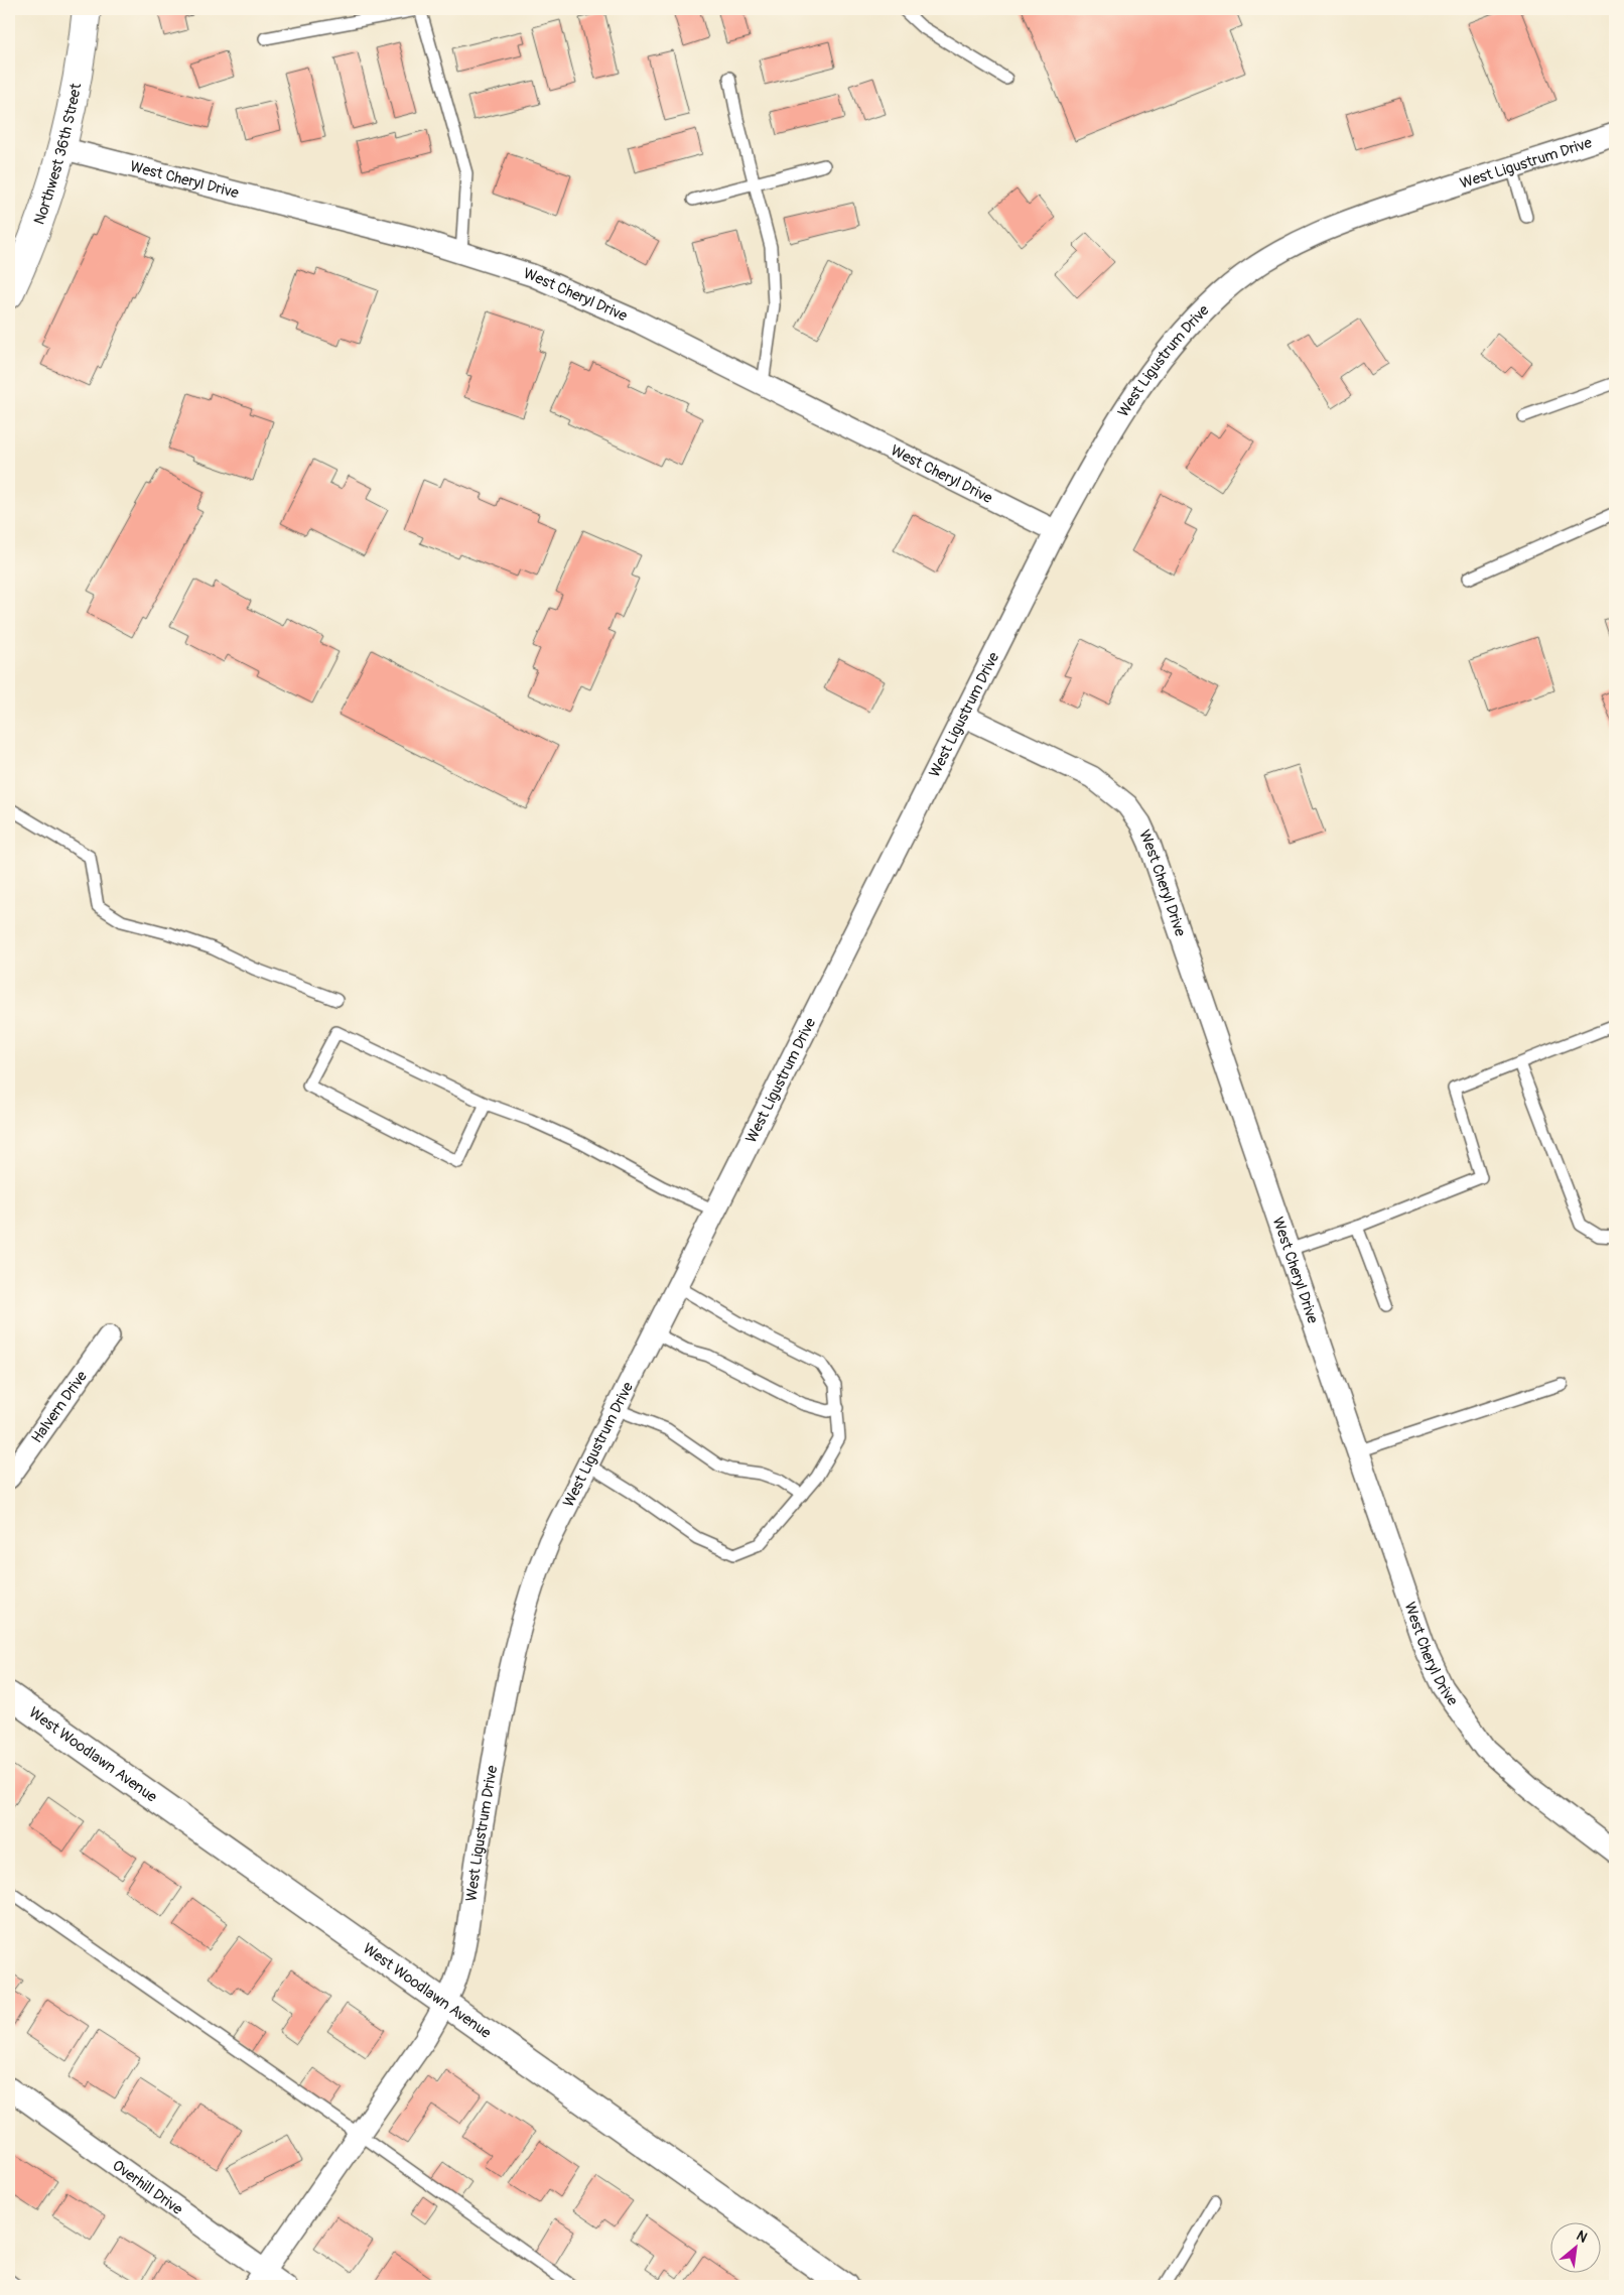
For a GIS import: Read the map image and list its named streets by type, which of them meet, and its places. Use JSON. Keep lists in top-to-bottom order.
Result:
{
  "streets": {
    "main road": ["Northwest 36th Street"],
    "street": [
      "West Ligustrum Drive",
      "West Cheryl Drive",
      "Halvern Drive",
      "West Woodlawn Avenue",
      "Overhill Drive"
    ]
  },
  "crossings": [
    ["Northwest 36th Street", "West Cheryl Drive"],
    ["West Ligustrum Drive", "West Cheryl Drive"],
    ["West Ligustrum Drive", "West Woodlawn Avenue"],
    ["West Ligustrum Drive", "Overhill Drive"]
  ],
  "north": "top right"
}
